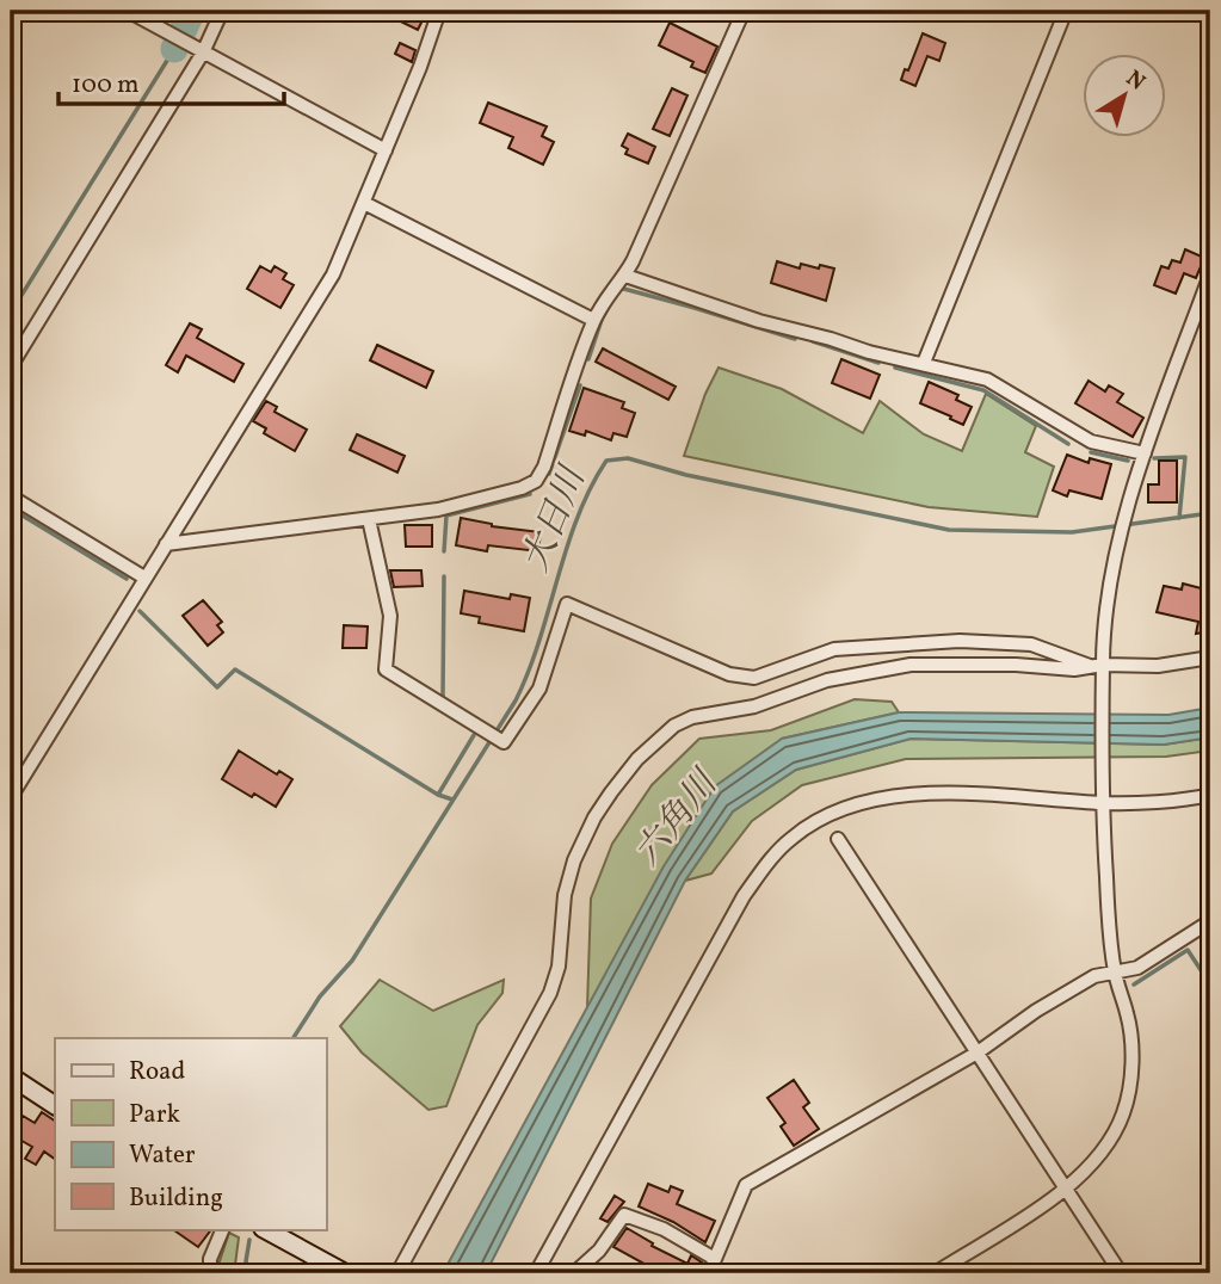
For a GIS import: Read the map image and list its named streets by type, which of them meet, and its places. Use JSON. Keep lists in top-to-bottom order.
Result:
{
  "water": ["大日川", "六角川"],
  "legend": [
    "Road",
    "Park",
    "Water",
    "Building"
  ],
  "scale_bar": "100 m",
  "north": "top right"
}
